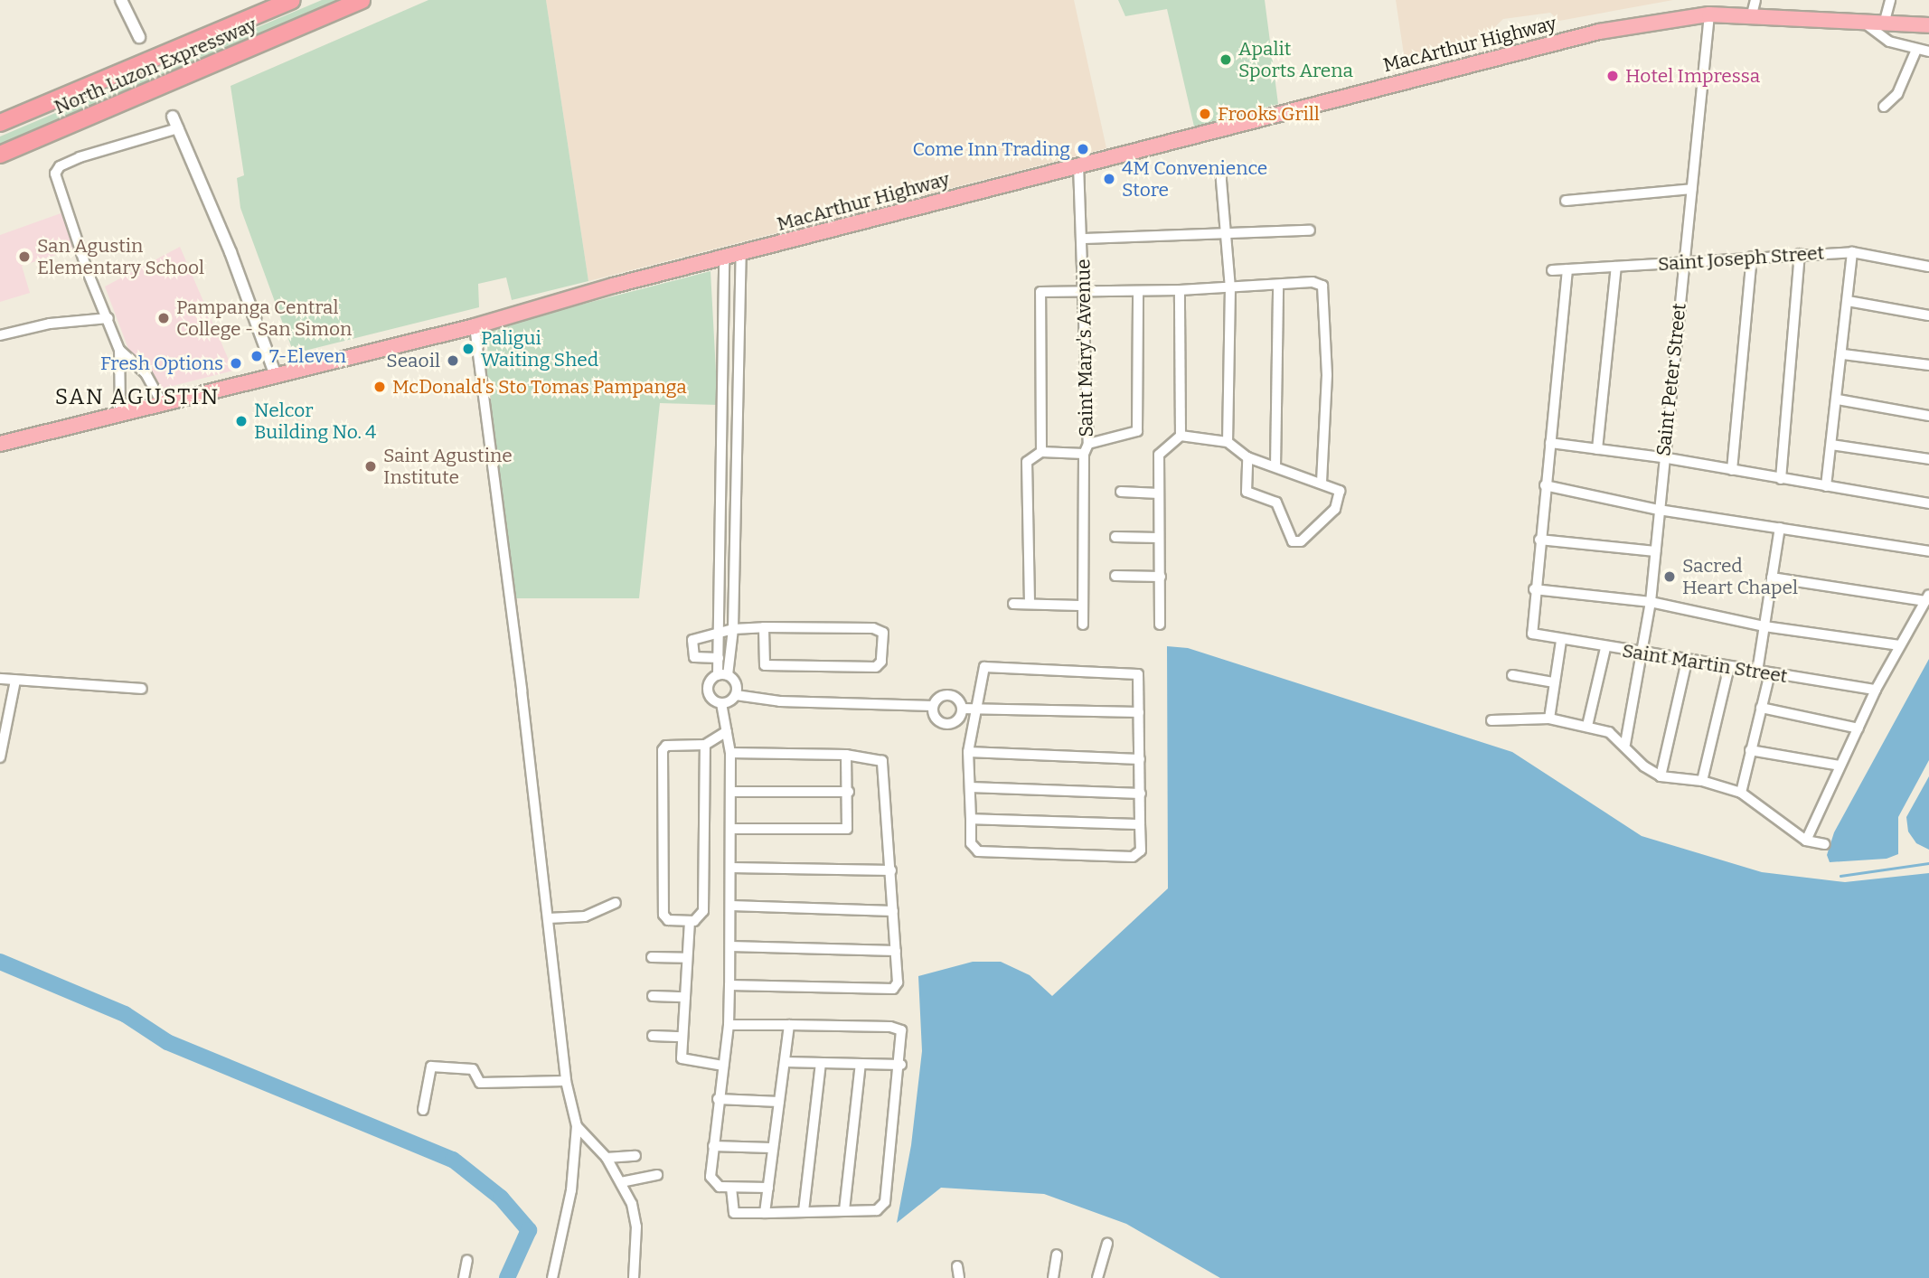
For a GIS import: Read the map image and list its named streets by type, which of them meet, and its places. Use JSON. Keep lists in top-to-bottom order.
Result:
{
  "streets": {
    "highway": ["MacArthur Highway", "North Luzon Expressway"],
    "street": [
      "Saint Joseph Street",
      "Saint Mary's Avenue",
      "Saint Peter Street",
      "Saint Martin Street"
    ]
  },
  "crossings": [
    ["MacArthur Highway", "Saint Mary's Avenue"],
    ["MacArthur Highway", "Saint Peter Street"],
    ["Saint Joseph Street", "Saint Peter Street"],
    ["Saint Peter Street", "Saint Martin Street"]
  ],
  "districts": ["SAN AGUSTIN"],
  "places": [
    "Apalit Sports Arena",
    "Hotel Impressa",
    "Frooks Grill",
    "Come Inn Trading",
    "4M Convenience Store",
    "San Agustin Elementary School",
    "Pampanga Central College - San Simon",
    "Paligui Waiting Shed",
    "7-Eleven",
    "Seaoil",
    "Fresh Options",
    "McDonald's Sto Tomas Pampanga",
    "Nelcor Building No. 4",
    "Saint Agustine Institute",
    "Sacred Heart Chapel"
  ]
}
